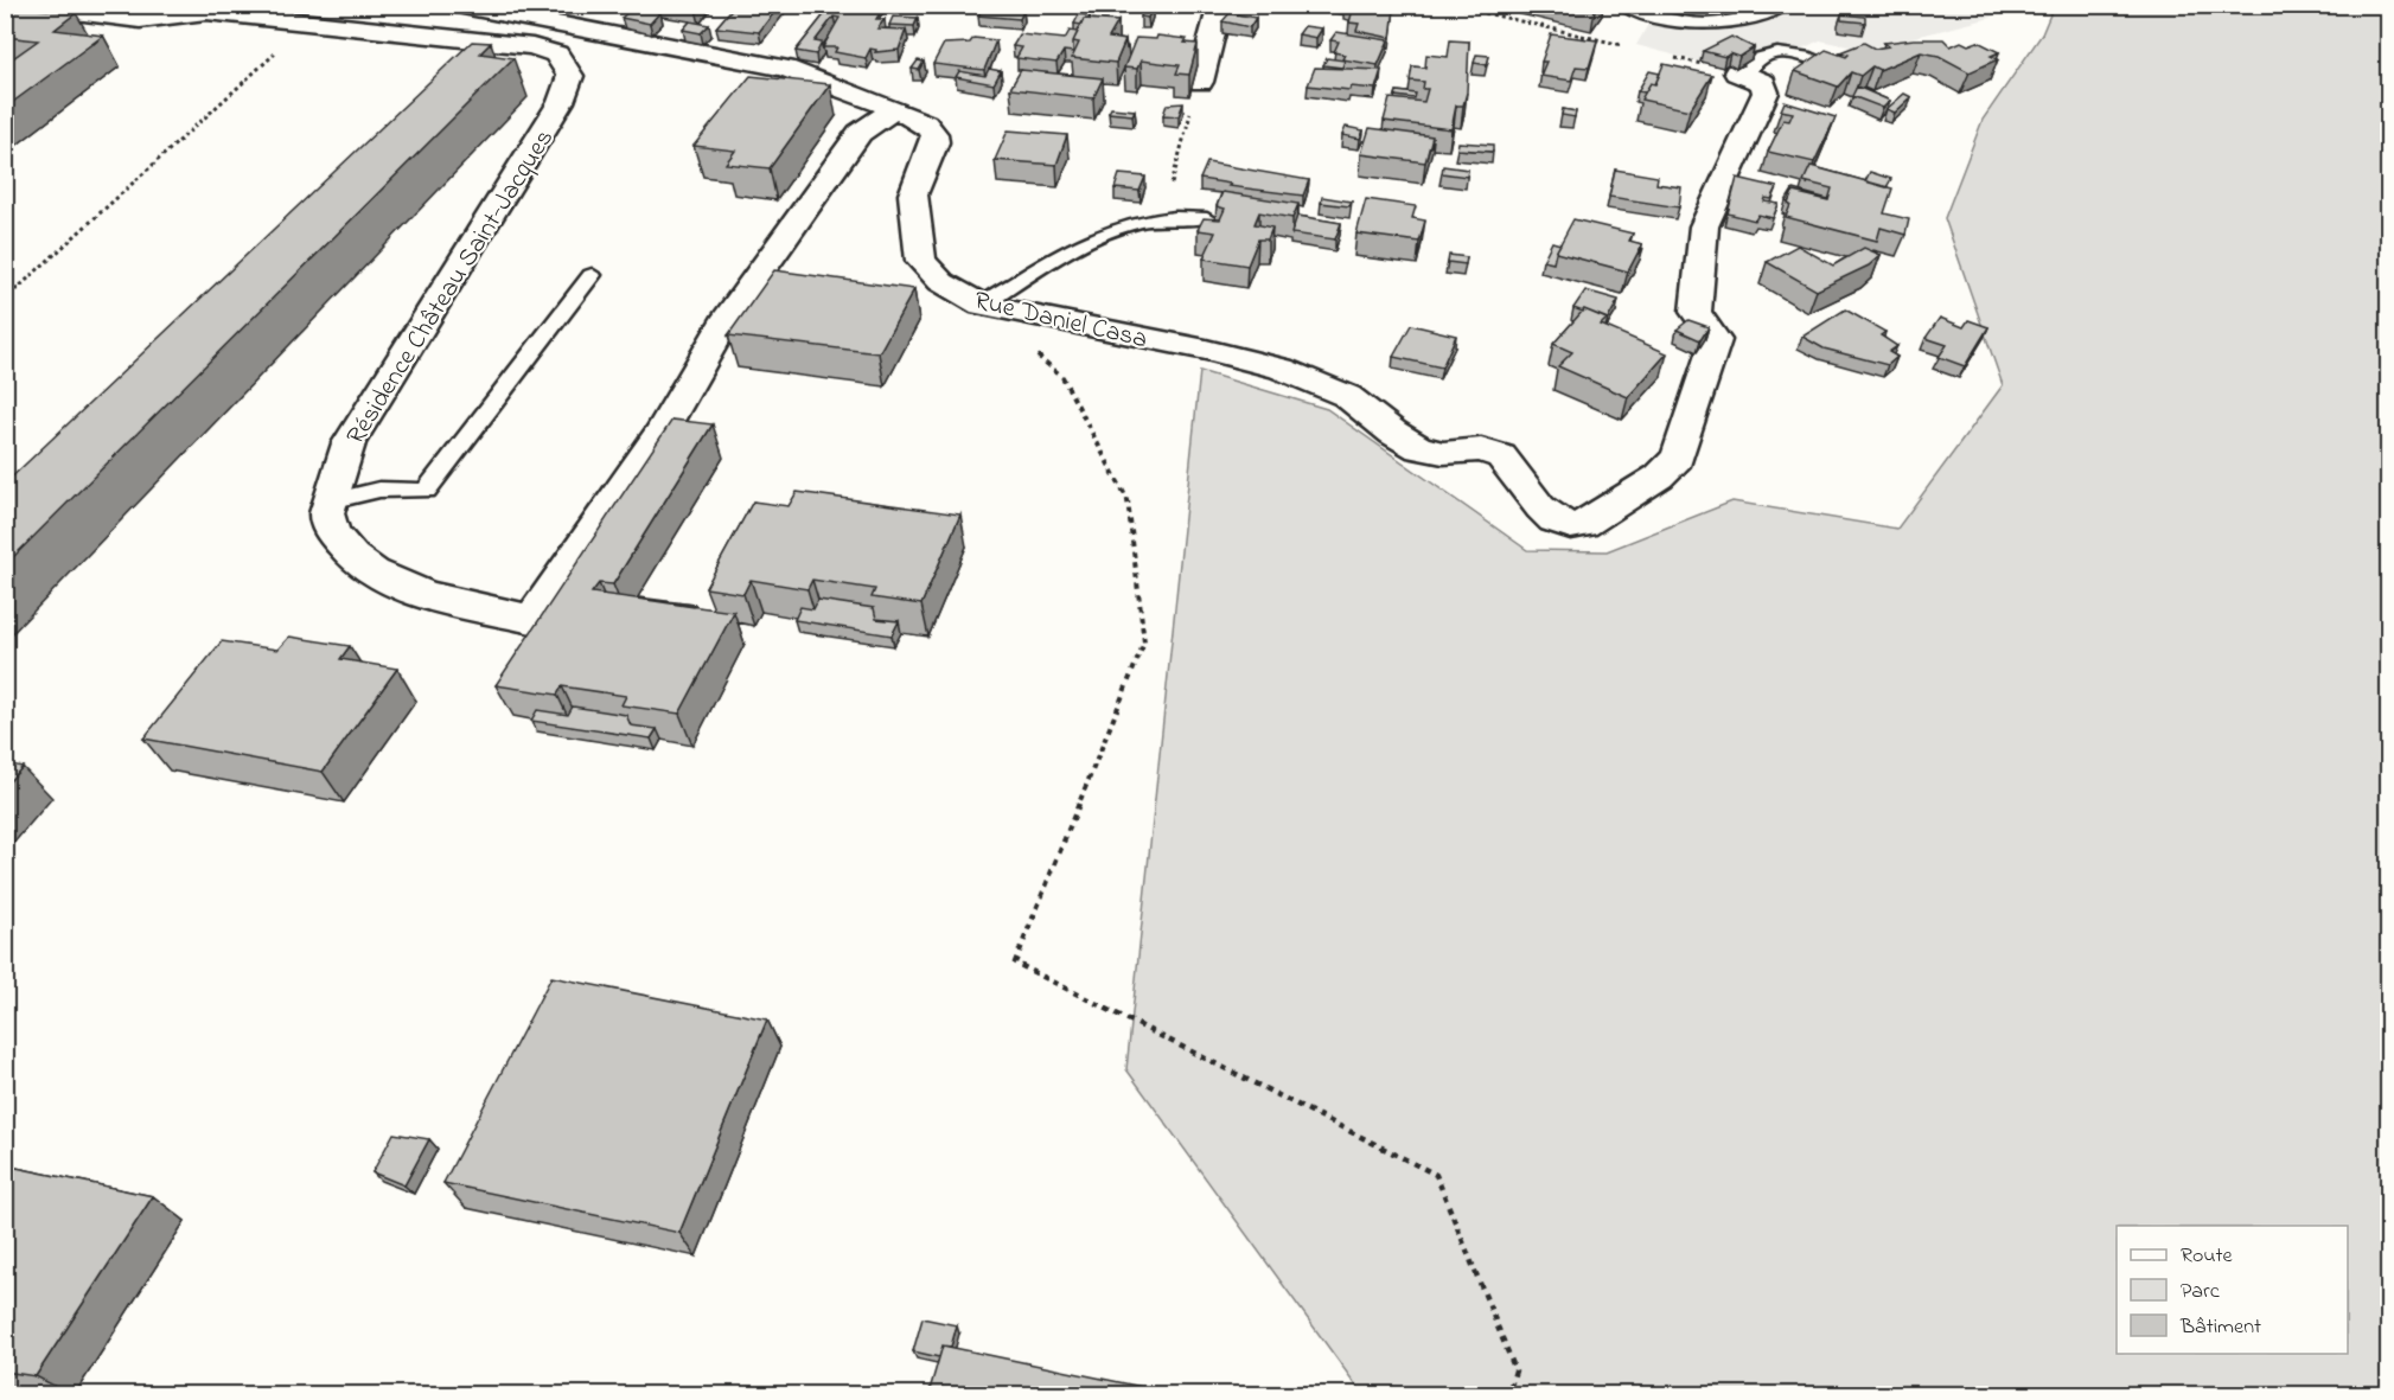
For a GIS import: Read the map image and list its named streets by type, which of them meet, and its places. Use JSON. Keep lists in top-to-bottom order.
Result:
{
  "streets": {
    "street": ["Résidence Château Saint-Jacques", "Rue Daniel Casa"]
  },
  "crossings": [
    ["Résidence Château Saint-Jacques", "Rue Daniel Casa"]
  ],
  "legend": ["Route", "Parc", "Bâtiment"]
}
